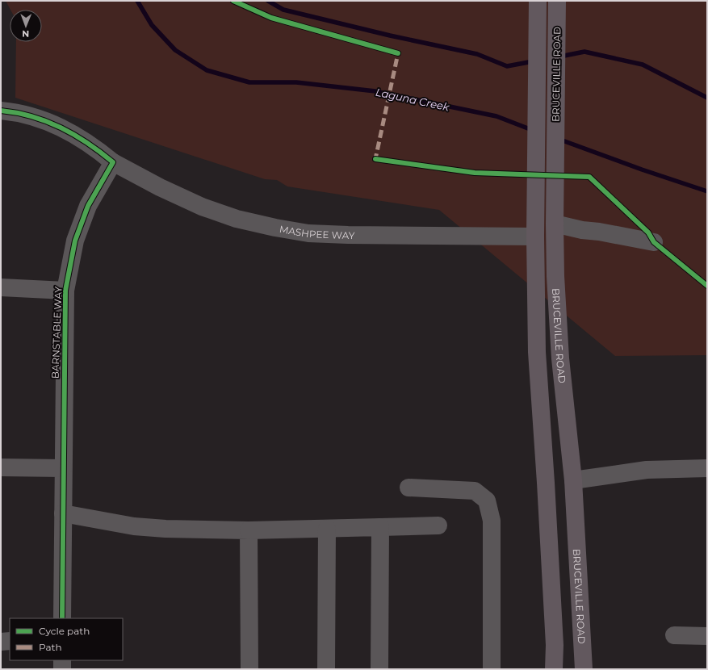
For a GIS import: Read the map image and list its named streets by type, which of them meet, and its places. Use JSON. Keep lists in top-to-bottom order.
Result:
{
  "streets": {
    "main road": ["BRUCEVILLE ROAD"],
    "street": ["MASHPEE WAY", "BARNSTABLE WAY"]
  },
  "crossings": [
    ["BRUCEVILLE ROAD", "MASHPEE WAY"],
    ["MASHPEE WAY", "BARNSTABLE WAY"]
  ],
  "water": ["Laguna Creek"],
  "legend": ["Cycle path", "Path"],
  "north": "bottom"
}
